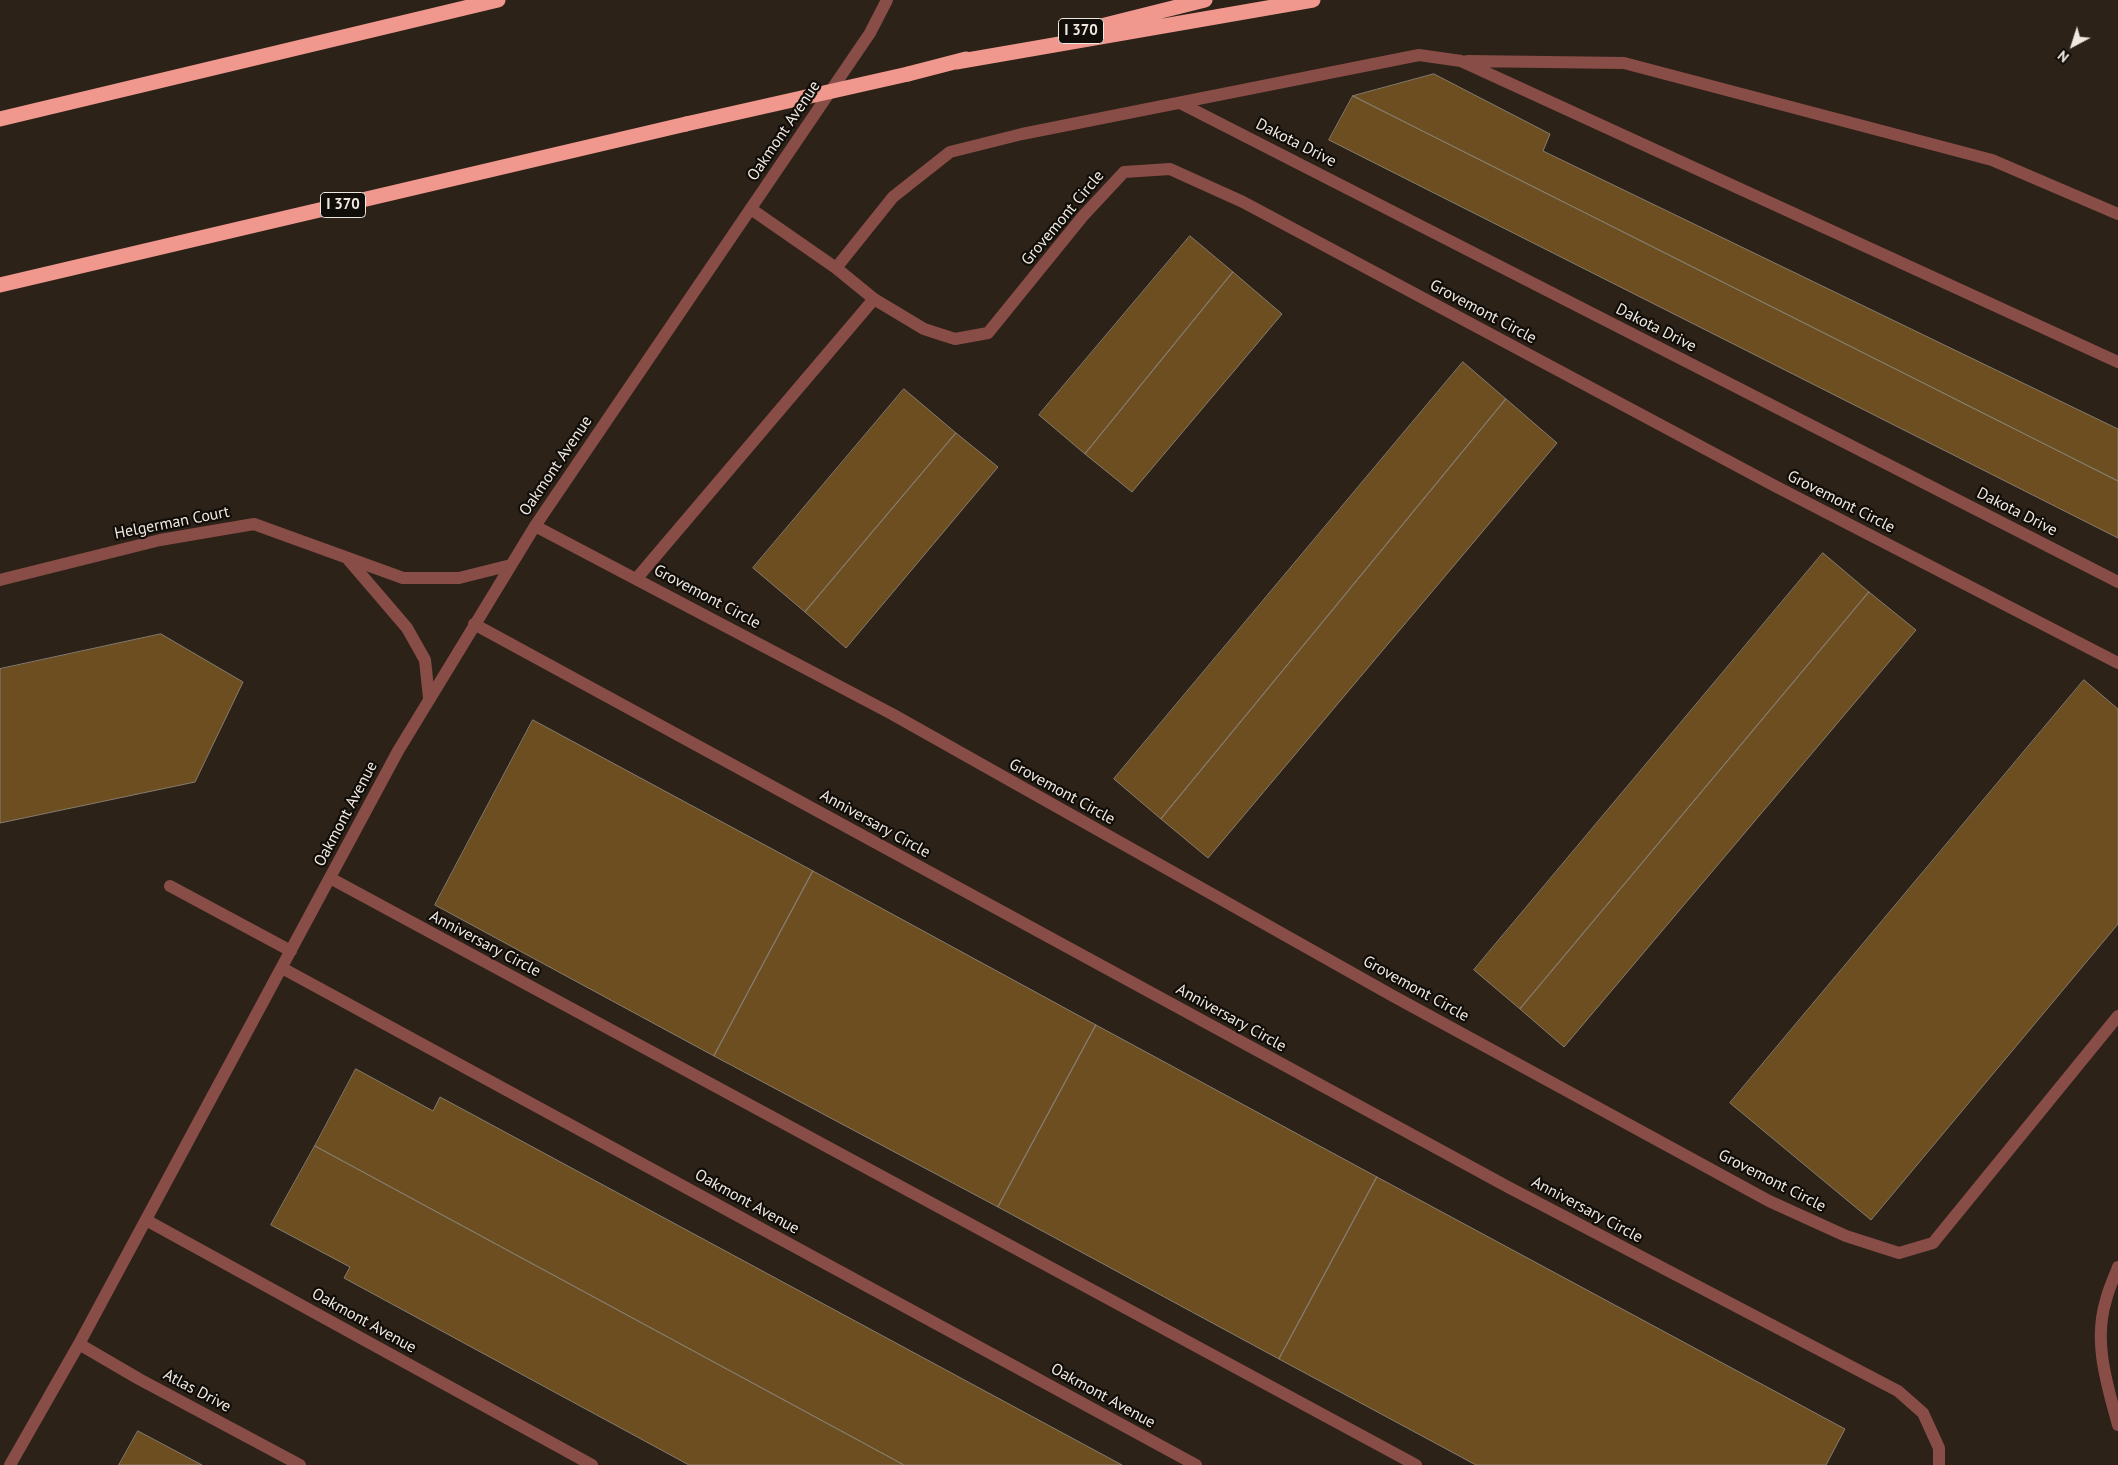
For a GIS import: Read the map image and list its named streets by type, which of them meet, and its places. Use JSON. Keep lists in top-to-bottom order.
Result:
{
  "streets": {
    "highway": ["I 370"],
    "street": [
      "Oakmont Avenue",
      "Dakota Drive",
      "Grovemont Circle",
      "Helgerman Court",
      "Anniversary Circle",
      "Atlas Drive"
    ]
  },
  "crossings": [
    ["Oakmont Avenue", "Grovemont Circle"],
    ["Oakmont Avenue", "Helgerman Court"],
    ["Oakmont Avenue", "Anniversary Circle"],
    ["Oakmont Avenue", "Atlas Drive"]
  ],
  "north": "bottom left"
}
